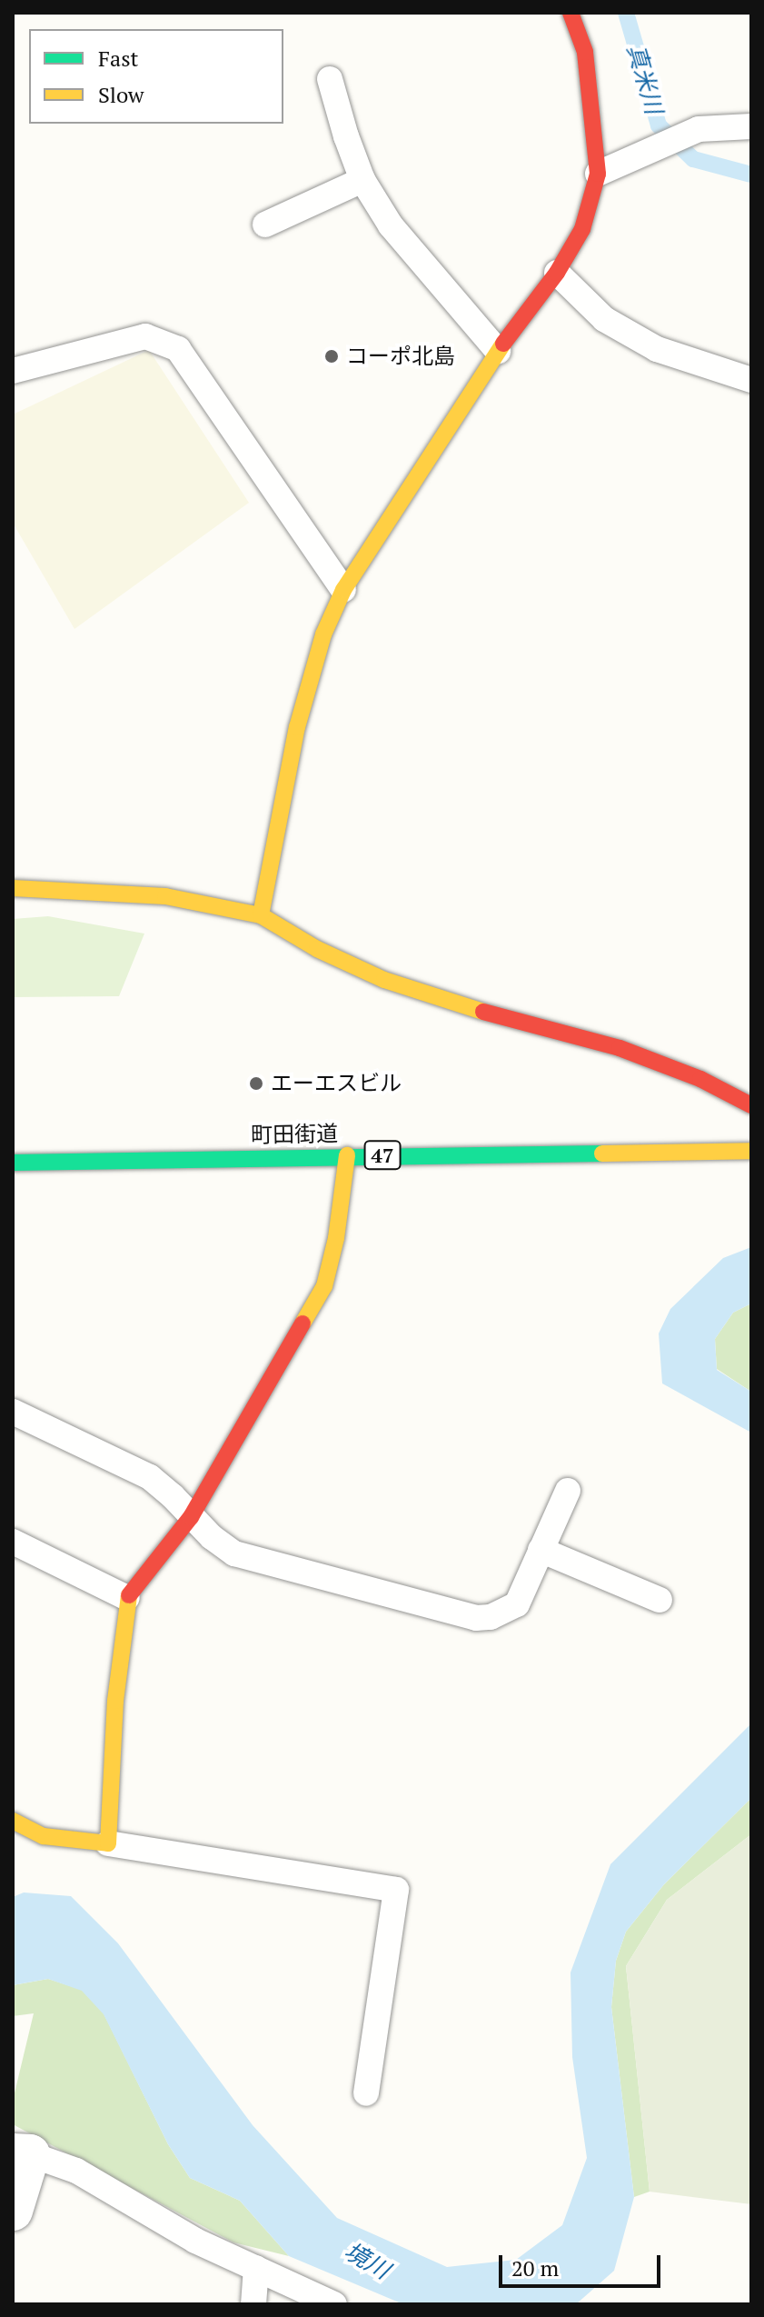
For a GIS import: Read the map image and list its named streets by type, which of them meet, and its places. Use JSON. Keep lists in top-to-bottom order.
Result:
{
  "streets": {
    "street": ["町田街道", "47"]
  },
  "water": ["真米川", "境川"],
  "places": ["コーポ北島", "エーエスビル"],
  "legend": ["Fast", "Slow"],
  "scale_bar": "20 m"
}
